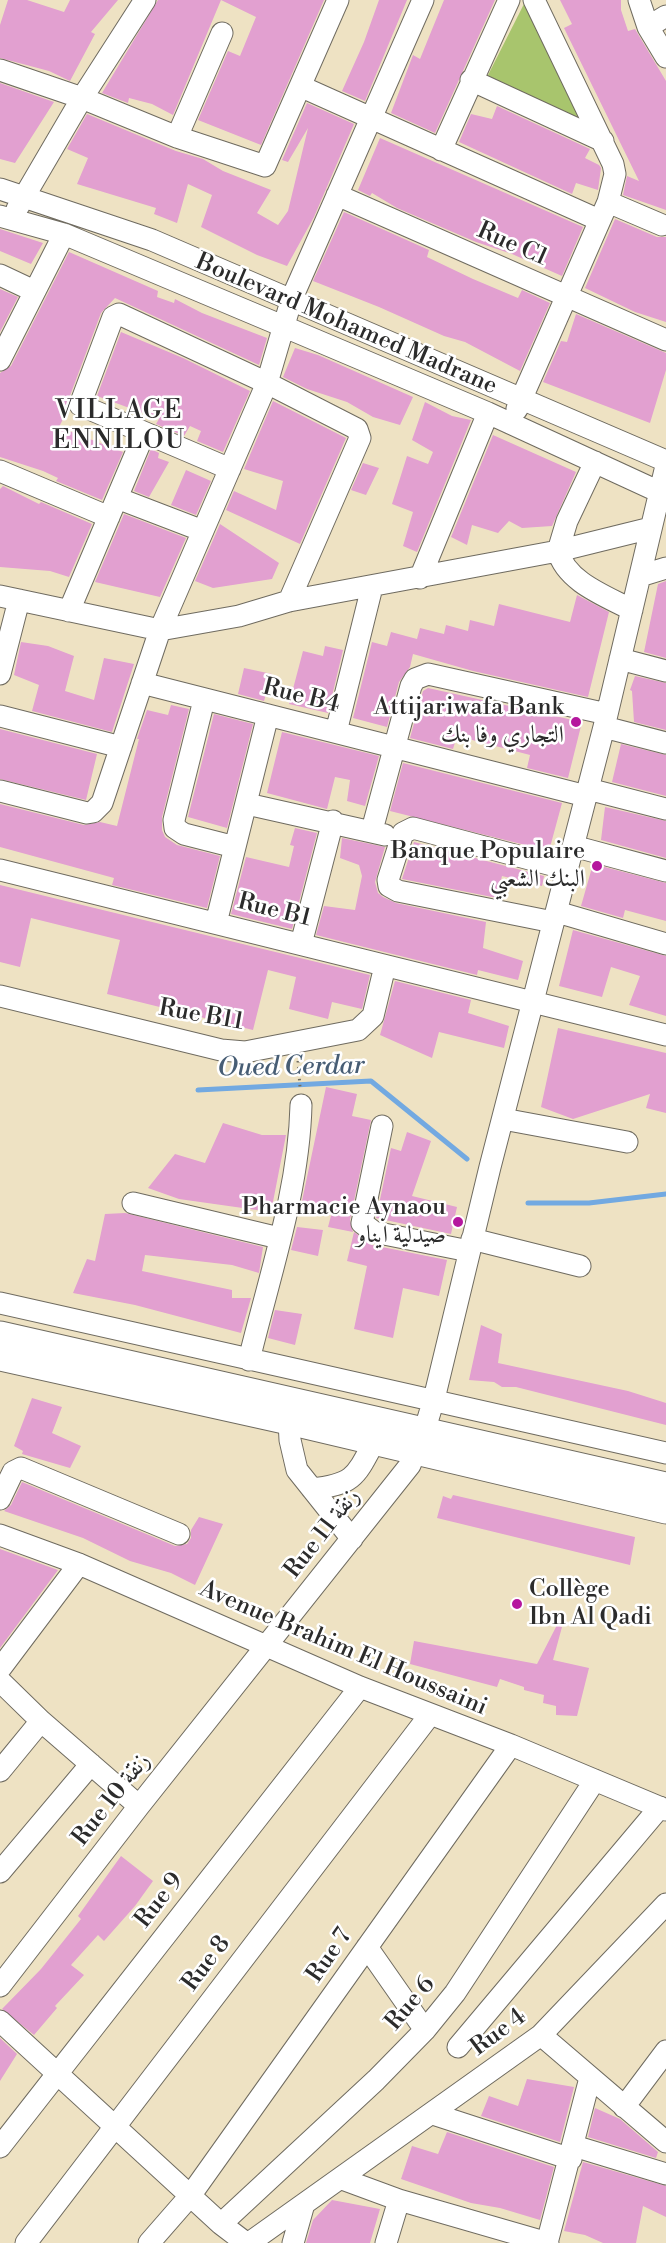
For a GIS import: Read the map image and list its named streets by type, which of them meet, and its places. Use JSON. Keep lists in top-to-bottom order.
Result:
{
  "streets": {
    "street": [
      "Rue C1",
      "Boulevard Mohamed Madrane",
      "Rue B4",
      "Rue B1",
      "Rue B11",
      "Rue 11 زنقة",
      "Avenue Brahim El Houssaini",
      "Rue 10 زنقة",
      "Rue 9",
      "Rue 7",
      "Rue 8",
      "Rue 6",
      "Rue 4"
    ]
  },
  "crossings": [
    ["Boulevard Mohamed Madrane", "Rue 11 زنقة"],
    ["Rue B4", "Rue 11 زنقة"],
    ["Rue B1", "Rue B11"],
    ["Rue B1", "Rue 11 زنقة"],
    ["Rue 11 زنقة", "Avenue Brahim El Houssaini"],
    ["Rue 11 زنقة", "Rue 10 زنقة"],
    ["Avenue Brahim El Houssaini", "Rue 10 زنقة"],
    ["Avenue Brahim El Houssaini", "Rue 9"],
    ["Avenue Brahim El Houssaini", "Rue 7"],
    ["Avenue Brahim El Houssaini", "Rue 8"],
    ["Avenue Brahim El Houssaini", "Rue 6"]
  ],
  "districts": ["VILLAGE ENNILOU"],
  "water": ["Oued Cerdar"],
  "places": [
    "Attijariwafa Bank التجاري وفا بنك",
    "Banque Populaire البنك الشعبي",
    "Pharmacie Aynaou صيدلية ايناو",
    "Collège Ibn Al Qadi"
  ]
}
